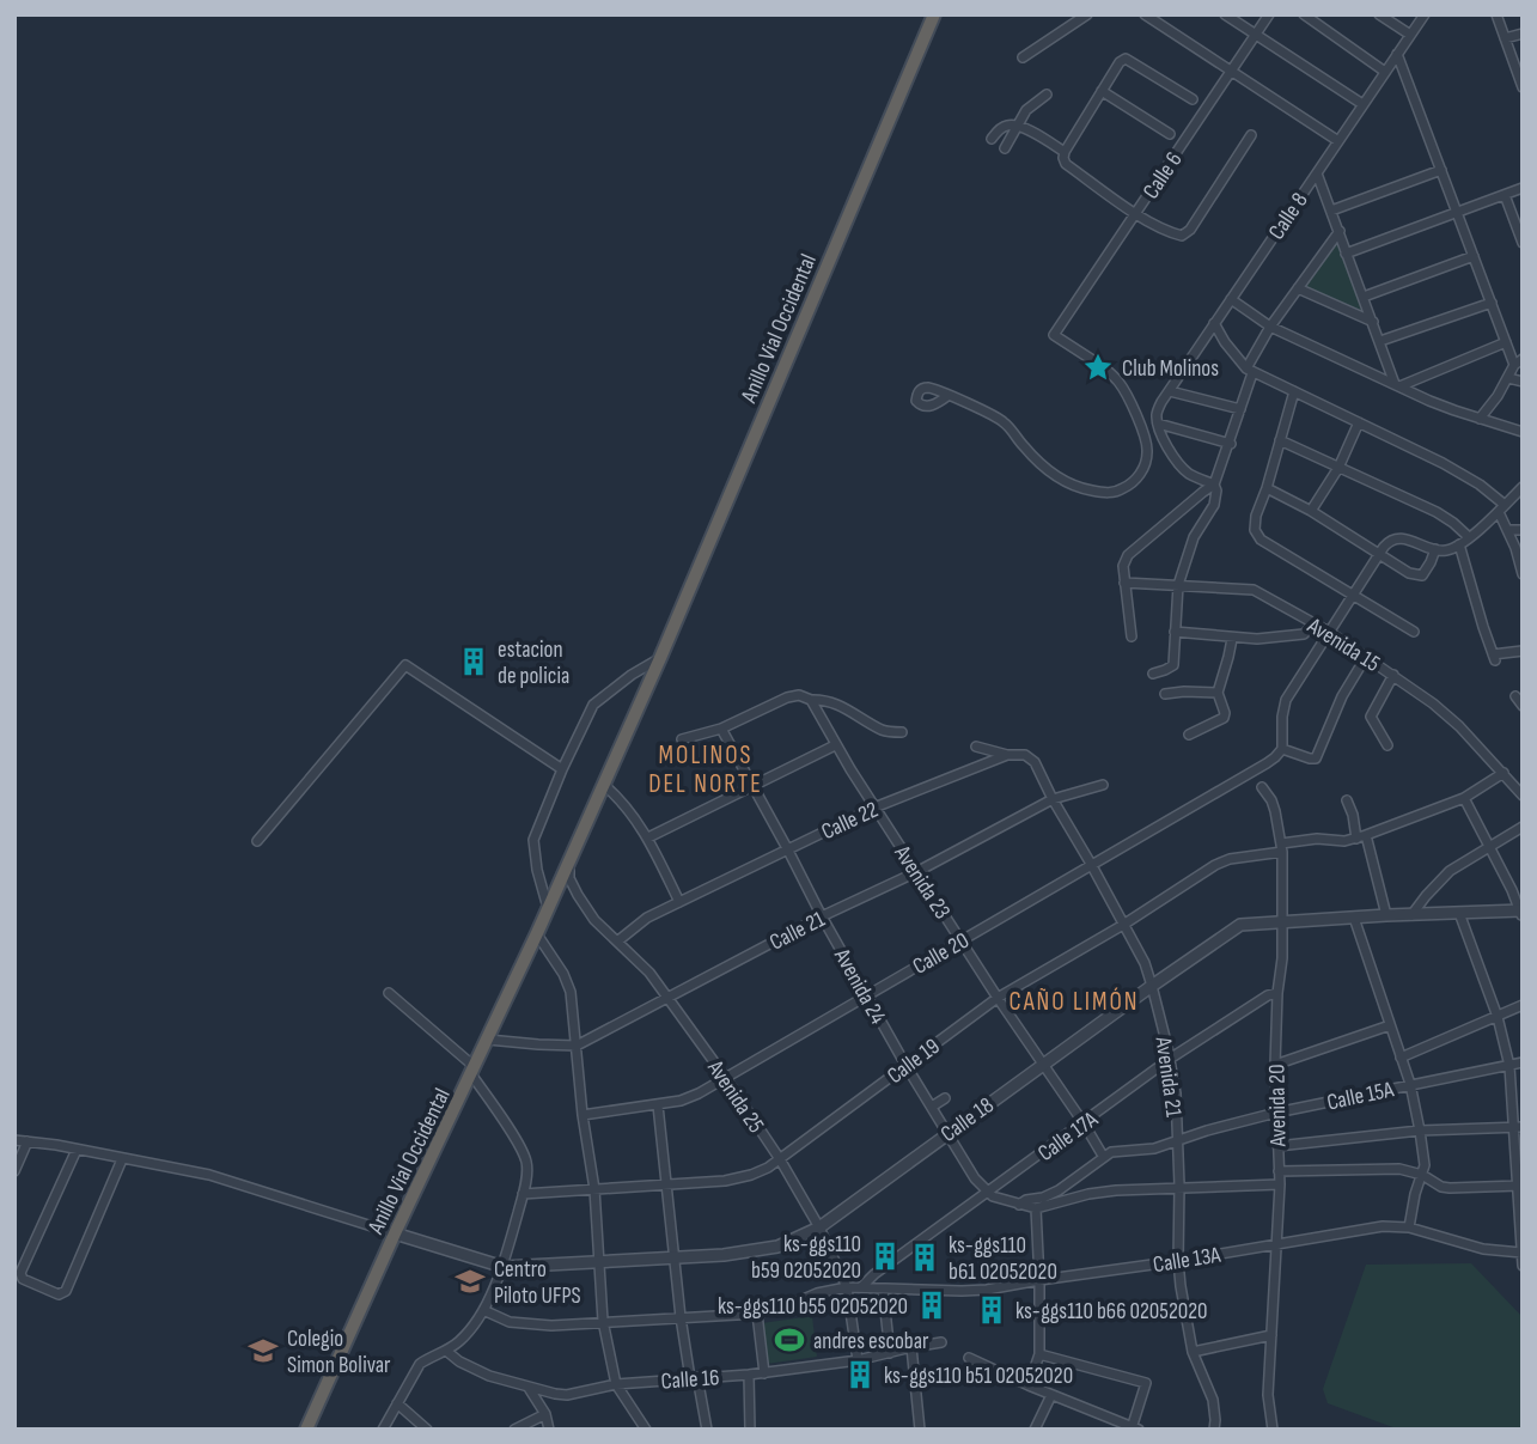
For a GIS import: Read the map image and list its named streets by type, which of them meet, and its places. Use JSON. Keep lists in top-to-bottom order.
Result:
{
  "streets": {
    "highway": ["Anillo Vial Occidental"],
    "street": [
      "Calle 6",
      "Calle 8",
      "Avenida 15",
      "Calle 22",
      "Avenida 23",
      "Calle 21",
      "Calle 20",
      "Avenida 24",
      "Calle 19",
      "Avenida 21",
      "Calle 15A",
      "Avenida 25",
      "Avenida 20",
      "Calle 18",
      "Calle 17A",
      "Calle 13A",
      "Calle 16"
    ]
  },
  "crossings": [
    ["Anillo Vial Occidental", "Avenida 25"],
    ["Anillo Vial Occidental", "Calle 18"],
    ["Calle 22", "Avenida 23"],
    ["Calle 22", "Avenida 24"],
    ["Calle 22", "Avenida 21"],
    ["Calle 22", "Avenida 25"],
    ["Avenida 23", "Calle 21"],
    ["Avenida 23", "Calle 20"],
    ["Avenida 23", "Calle 19"],
    ["Avenida 23", "Calle 15A"],
    ["Avenida 23", "Calle 18"],
    ["Avenida 23", "Calle 17A"],
    ["Calle 21", "Avenida 24"],
    ["Calle 21", "Avenida 21"],
    ["Calle 21", "Avenida 25"],
    ["Calle 20", "Avenida 24"],
    ["Calle 20", "Avenida 21"],
    ["Calle 20", "Avenida 25"],
    ["Avenida 24", "Calle 19"],
    ["Avenida 24", "Calle 18"],
    ["Avenida 24", "Calle 17A"],
    ["Calle 19", "Avenida 21"],
    ["Calle 19", "Avenida 25"],
    ["Calle 19", "Avenida 20"],
    ["Avenida 21", "Calle 15A"],
    ["Avenida 21", "Calle 18"],
    ["Avenida 21", "Calle 17A"],
    ["Avenida 21", "Calle 13A"],
    ["Calle 15A", "Avenida 20"],
    ["Avenida 25", "Calle 18"],
    ["Avenida 25", "Calle 13A"],
    ["Avenida 25", "Calle 16"],
    ["Avenida 20", "Calle 18"],
    ["Avenida 20", "Calle 17A"],
    ["Avenida 20", "Calle 13A"],
    ["Calle 17A", "Calle 13A"]
  ],
  "districts": ["MOLINOS DEL NORTE", "CAÑO LIMÓN"],
  "places": {
    "place": ["Club Molinos"],
    "building": [
      "estacion de policia",
      "ks-ggs110 b59 02052020",
      "ks-ggs110 b61 02052020",
      "ks-ggs110 b55 02052020",
      "ks-ggs110 b66 02052020",
      "ks-ggs110 b51 02052020"
    ],
    "school or university": ["Centro Piloto UFPS", "Colegio Simon Bolivar"],
    "sports": ["andres escobar"]
  }
}
